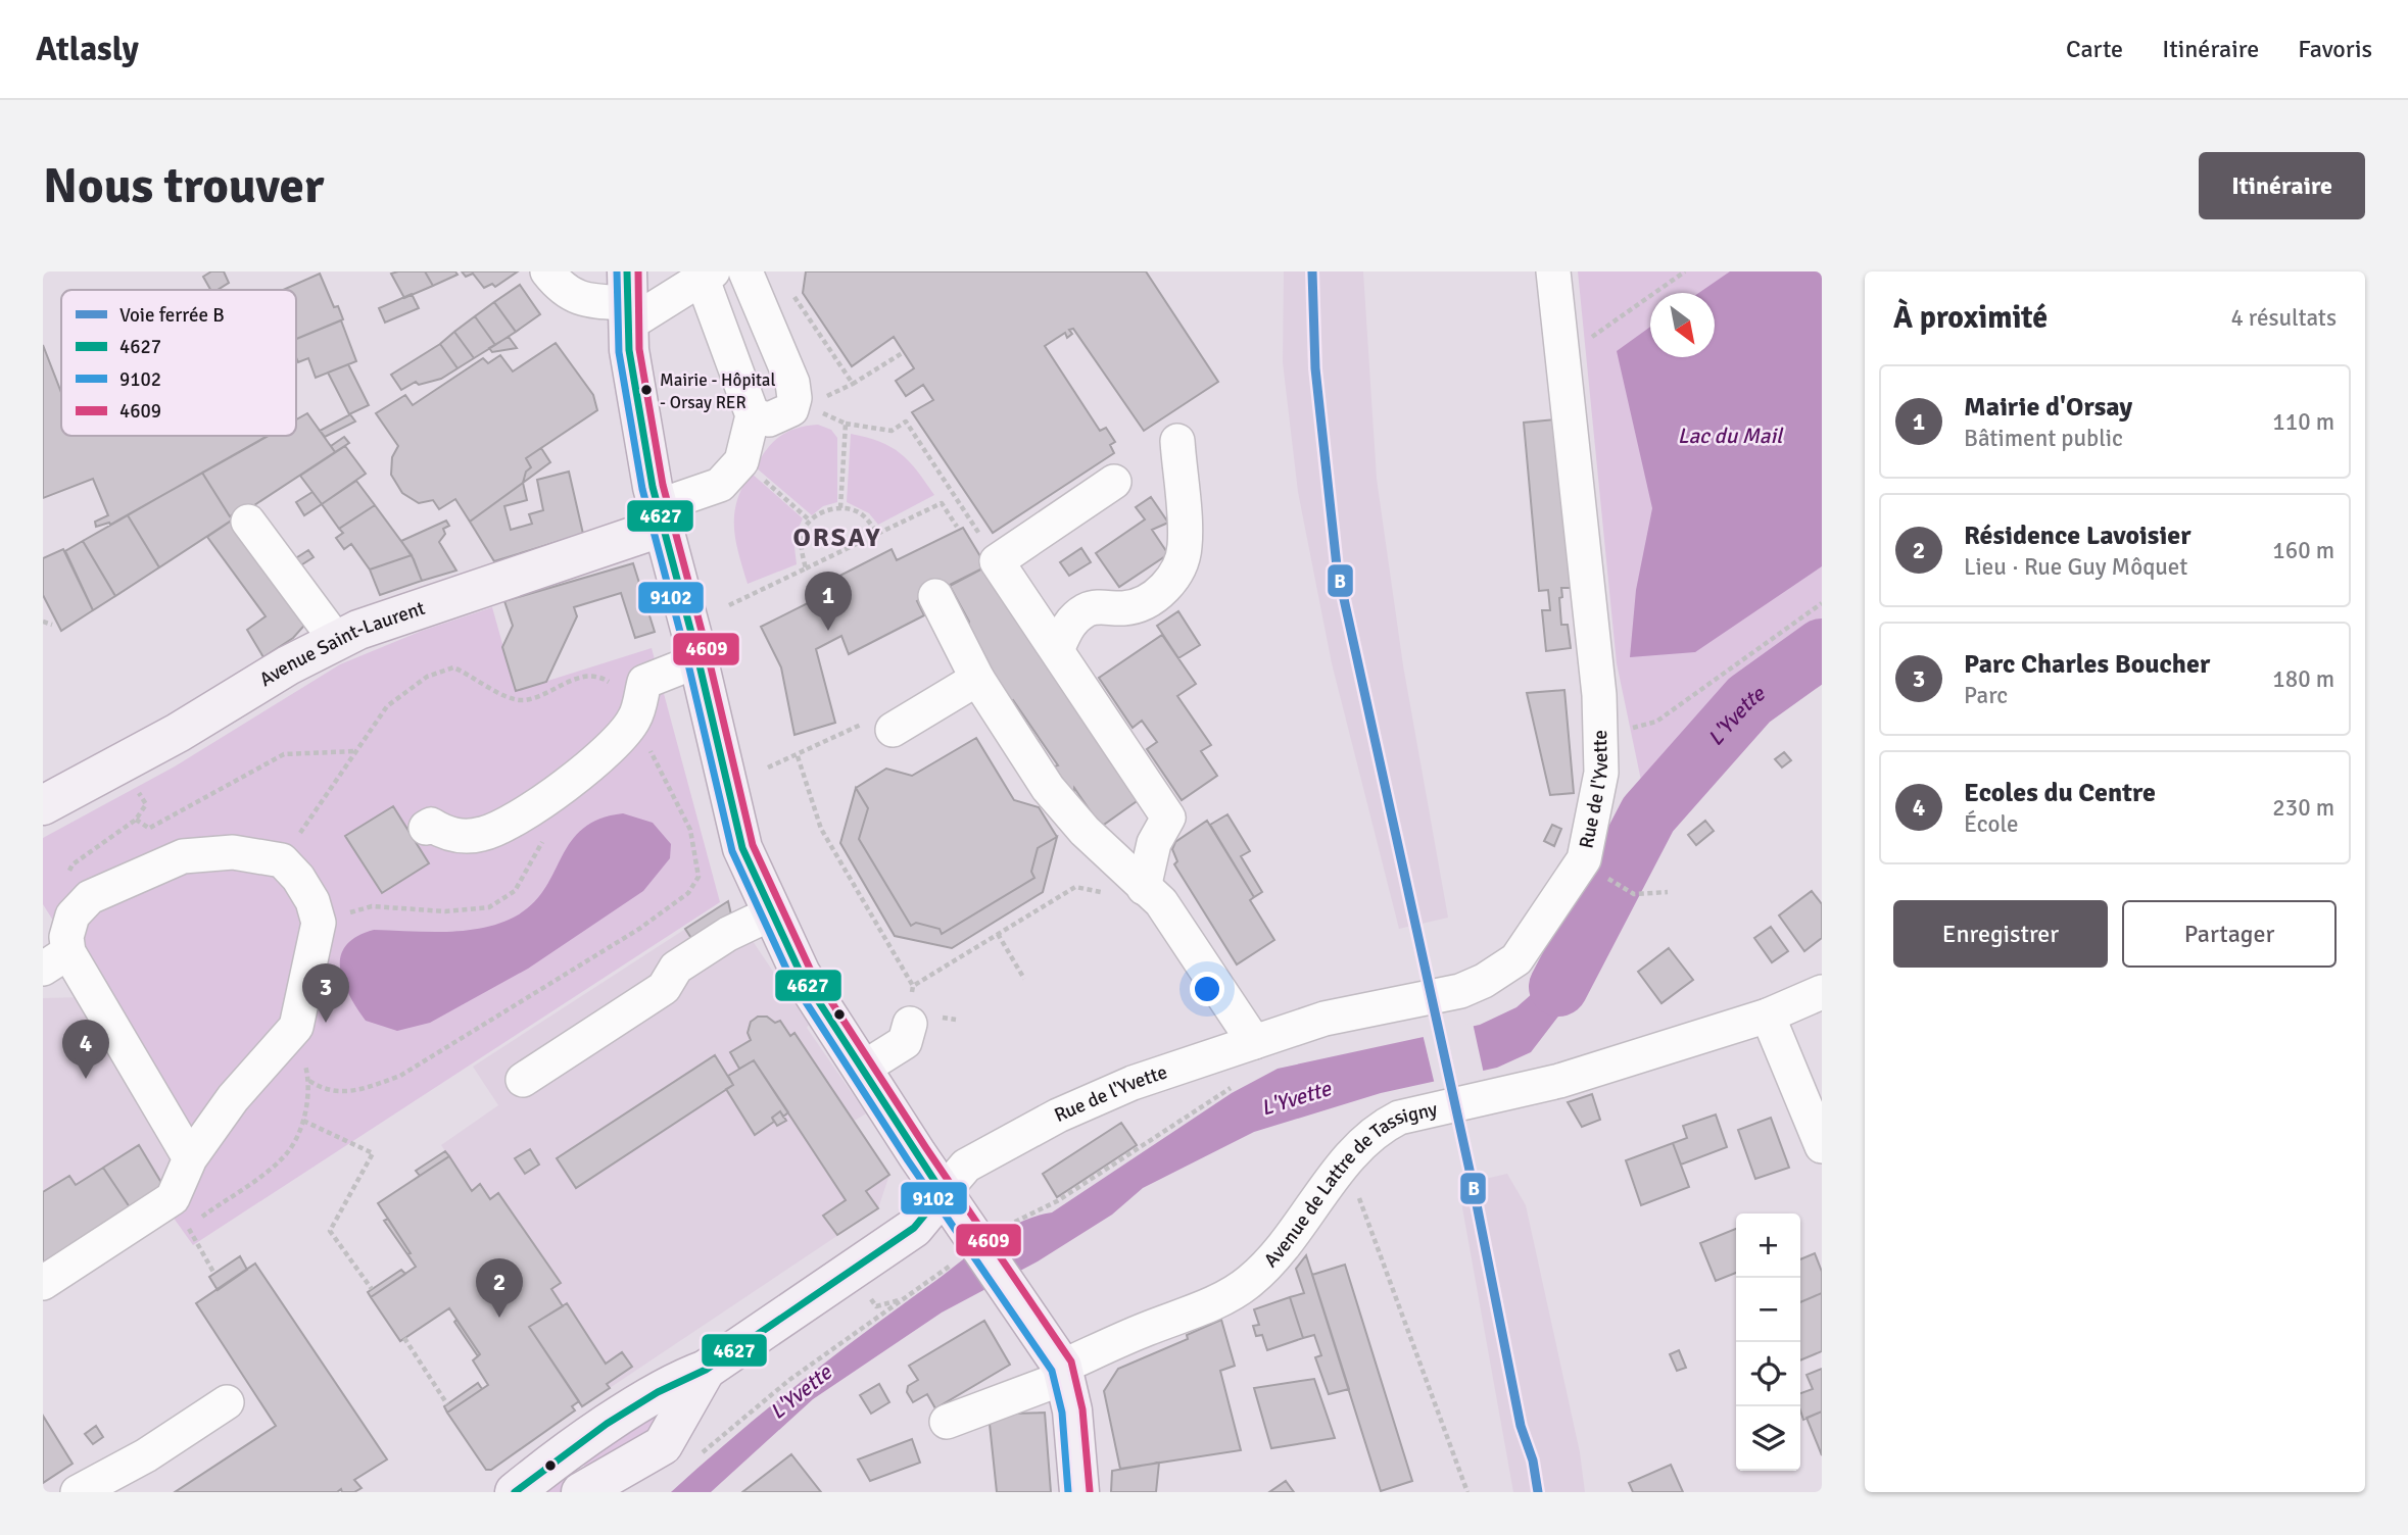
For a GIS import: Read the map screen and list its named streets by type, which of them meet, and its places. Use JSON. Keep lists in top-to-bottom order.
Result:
{
  "streets": {
    "main road": ["Avenue Saint-Laurent"],
    "street": ["Rue de l'Yvette", "Avenue de Lattre de Tassigny"]
  },
  "districts": ["ORSAY"],
  "water": ["Lac du Mail", "L'Yvette"],
  "places": ["Mairie - Hôpital - Orsay RER"],
  "lines": [
    "rail line B",
    "transit line 4627",
    "transit line 9102",
    "transit line 4609"
  ],
  "legend": [
    "Voie ferrée B",
    "4627",
    "9102",
    "4609"
  ],
  "north": "bottom right",
  "page": {
    "header": "Atlasly",
    "nav": ["Carte", "Itinéraire", "Favoris"],
    "buttons": [
      "Itinéraire",
      ["Enregistrer", "Partager"]
    ],
    "title": "Nous trouver",
    "heading": ["À proximité", "4 résultats"],
    "list": [
      {
        "mark": "1",
        "name": "Mairie d'Orsay",
        "note": "Bâtiment public",
        "value": "110 m"
      },
      {
        "mark": "2",
        "name": "Résidence Lavoisier",
        "note": "Lieu · Rue Guy Môquet",
        "value": "160 m"
      },
      {
        "mark": "3",
        "name": "Parc Charles Boucher",
        "note": "Parc",
        "value": "180 m"
      },
      {
        "mark": "4",
        "name": "Ecoles du Centre",
        "note": "École",
        "value": "230 m"
      }
    ],
    "pins": [
      "1",
      "3",
      "4",
      "2"
    ],
    "map_buttons": ["+", "−"]
  }
}
